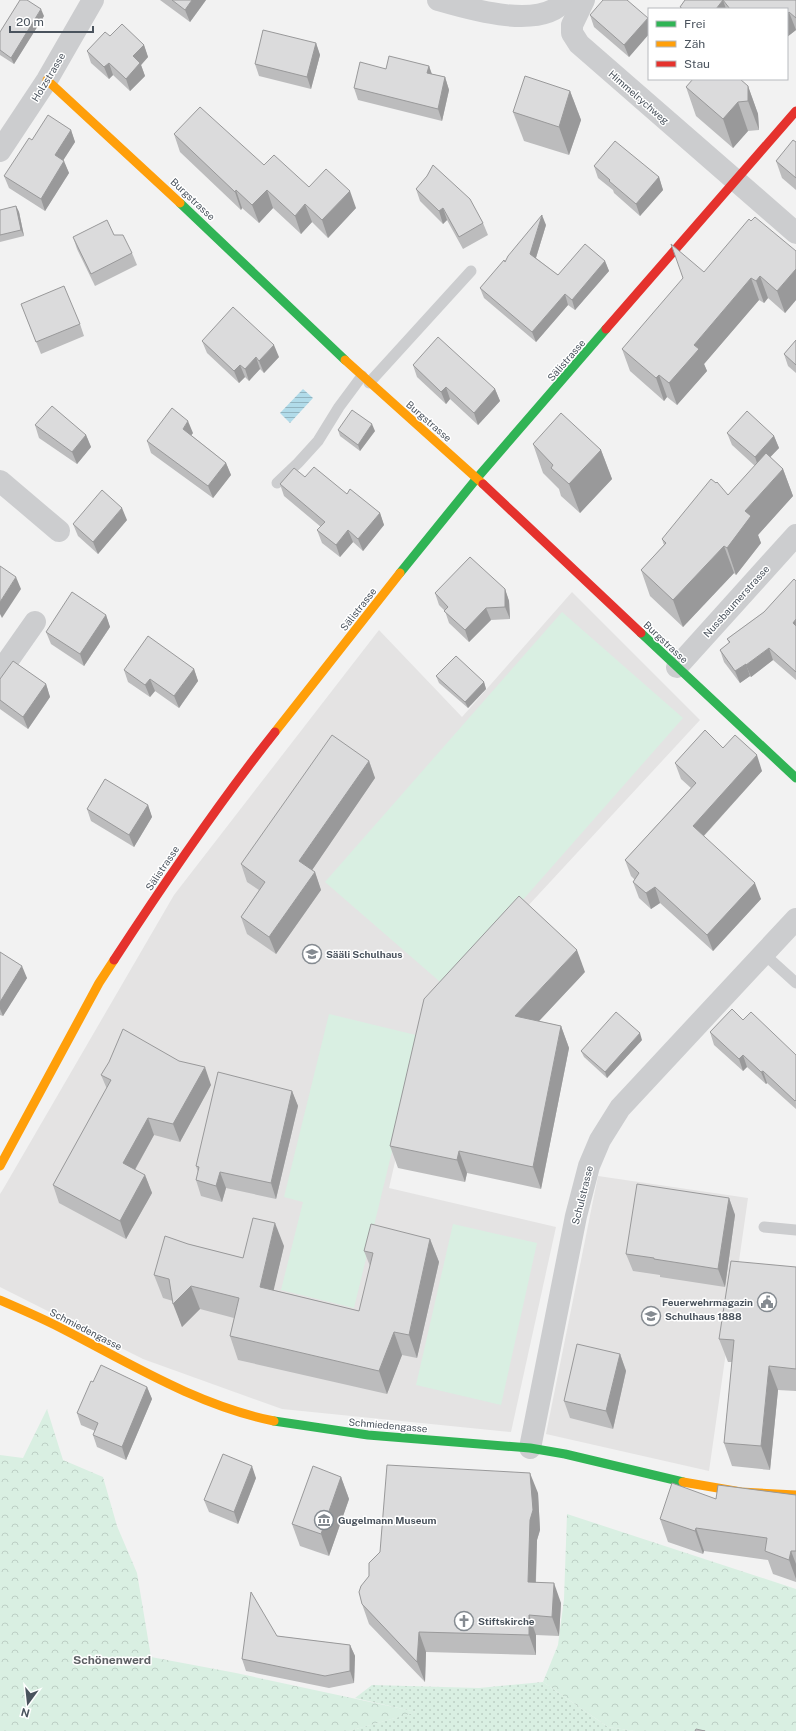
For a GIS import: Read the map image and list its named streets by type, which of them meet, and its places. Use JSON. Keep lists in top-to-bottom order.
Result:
{
  "streets": {
    "street": [
      "Holzstrasse",
      "Himmelrychweg",
      "Burgstrasse",
      "Sälistrasse",
      "Nussbaumerstrasse",
      "Schulstrasse",
      "Schmiedengasse"
    ]
  },
  "crossings": [
    ["Holzstrasse", "Burgstrasse"],
    ["Himmelrychweg", "Sälistrasse"],
    ["Burgstrasse", "Sälistrasse"],
    ["Burgstrasse", "Nussbaumerstrasse"],
    ["Schulstrasse", "Schmiedengasse"]
  ],
  "districts": ["Schönenwerd"],
  "places": {
    "school or university": ["Sääli Schulhaus", "Schulhaus 1888"],
    "public building": ["Feuerwehrmagazin"],
    "museum": ["Gugelmann Museum"],
    "church": ["Stiftskirche"]
  },
  "legend": ["Frei", "Zäh", "Stau"],
  "scale_bar": "20 m",
  "north": "bottom"
}
